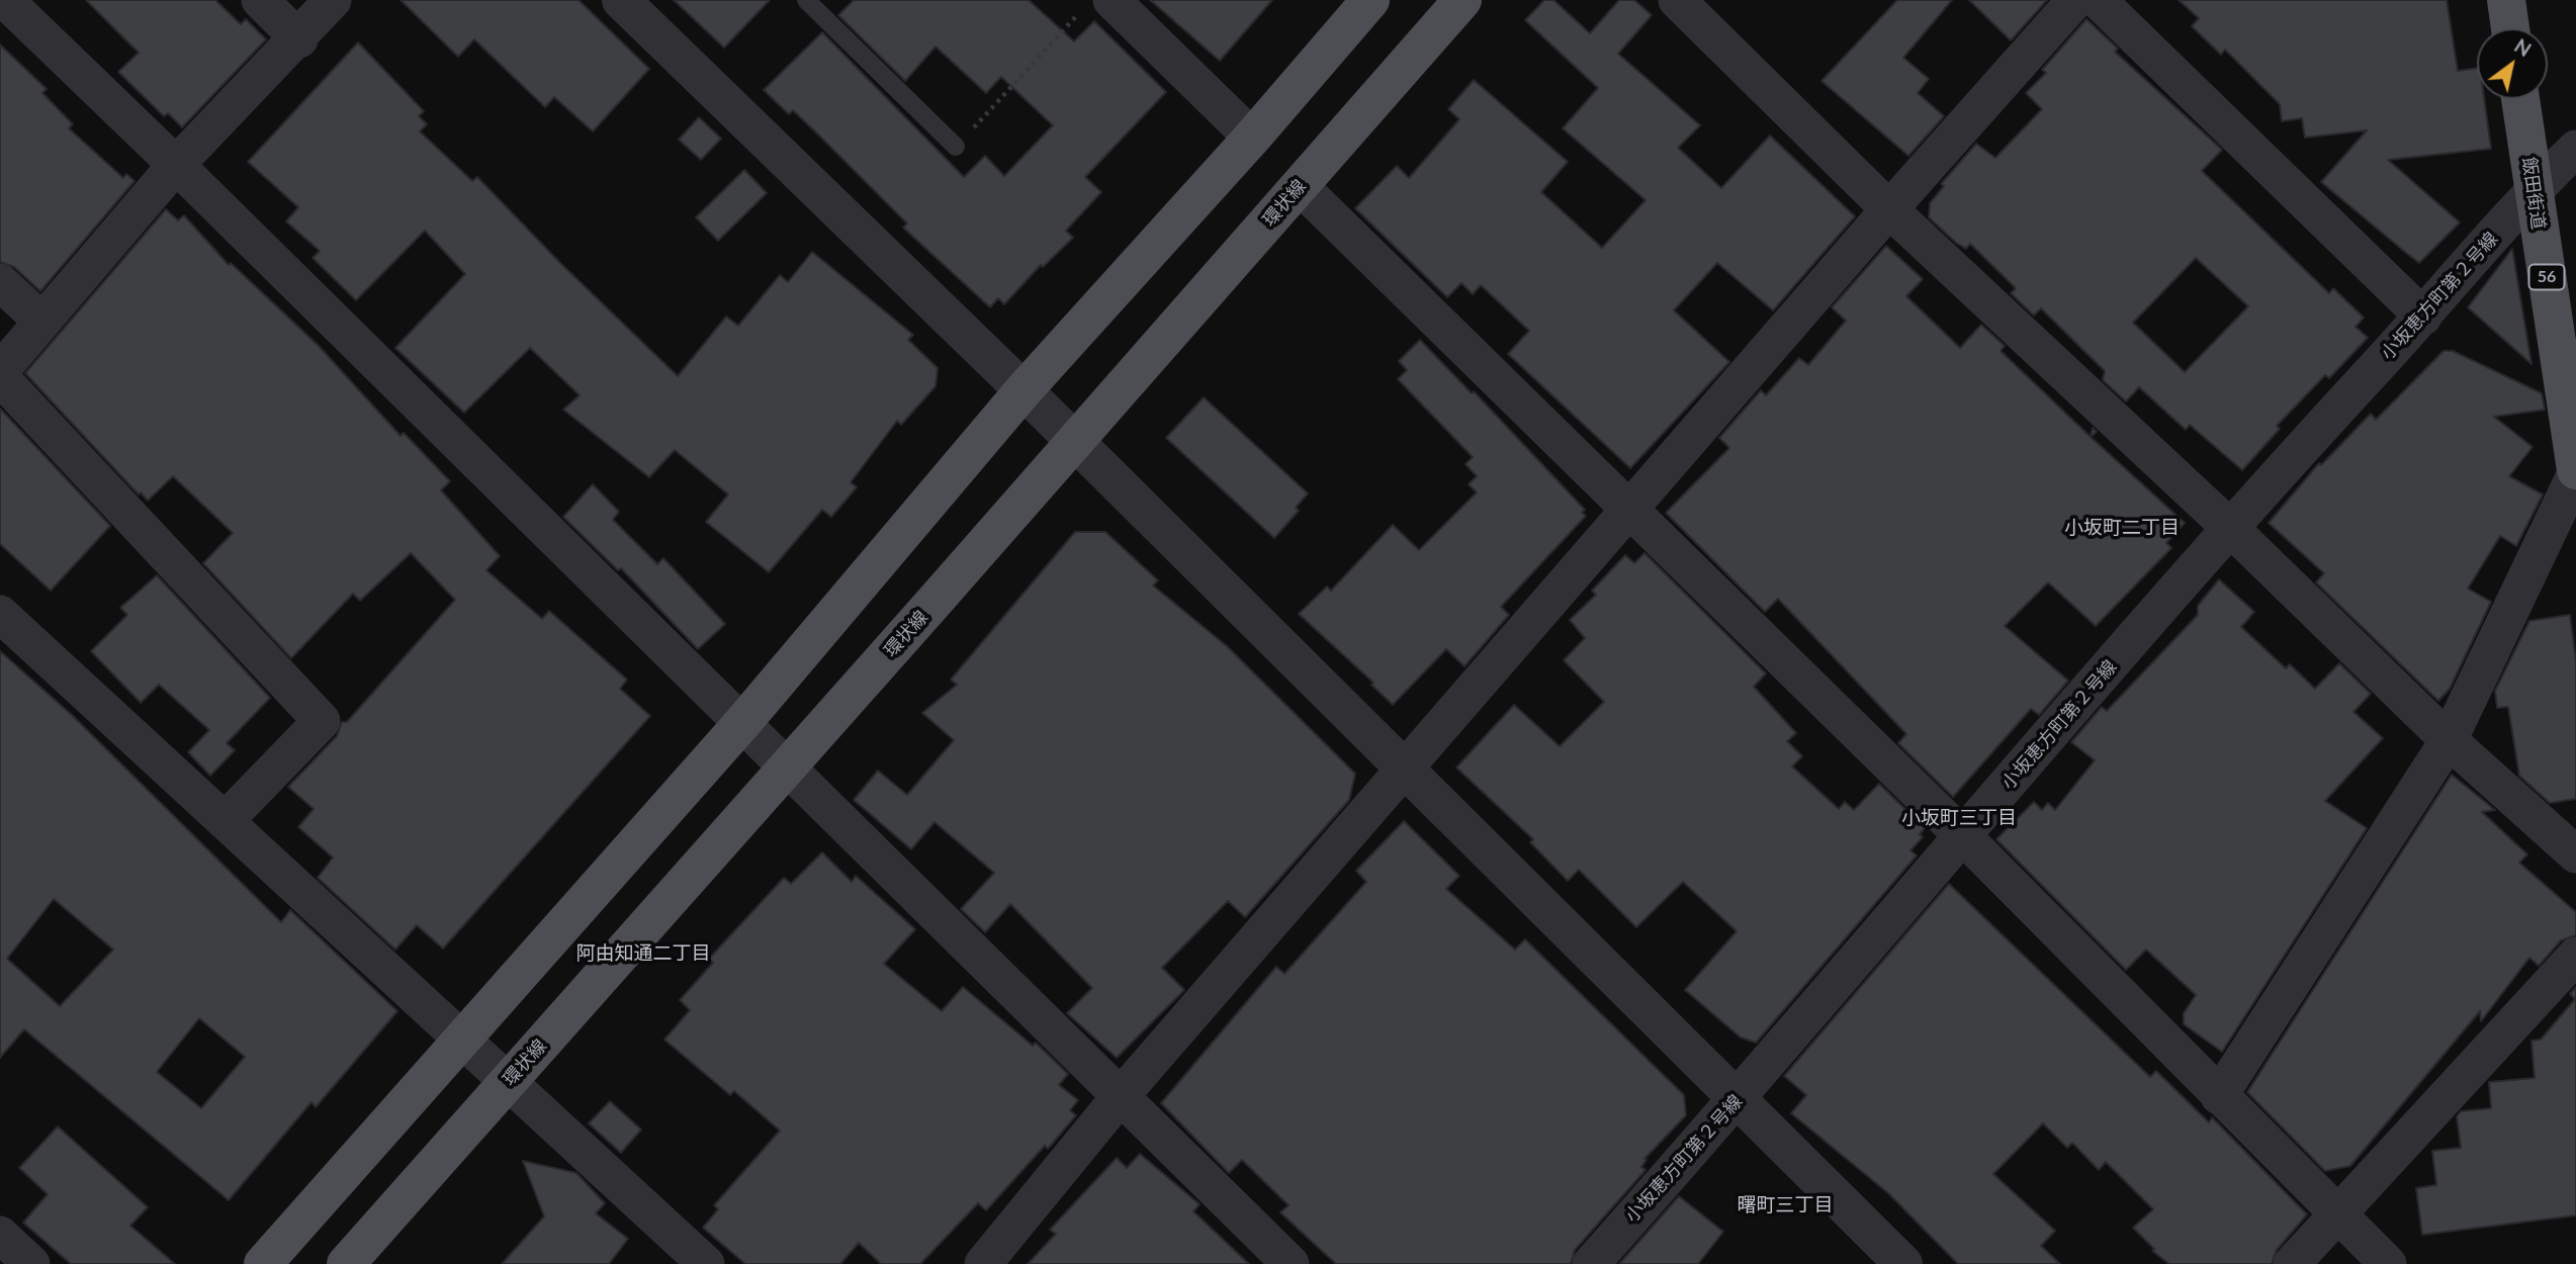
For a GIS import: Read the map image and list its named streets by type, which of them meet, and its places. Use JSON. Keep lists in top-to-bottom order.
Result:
{
  "streets": {
    "main road": ["飯田街道", "環状線", "56"],
    "street": ["小坂恵方町第２号線"]
  },
  "crossings": [
    ["飯田街道", "小坂恵方町第２号線"]
  ],
  "districts": [
    "小坂町二丁目",
    "小坂町三丁目",
    "阿由知通二丁目",
    "曙町三丁目"
  ],
  "north": "top right"
}
